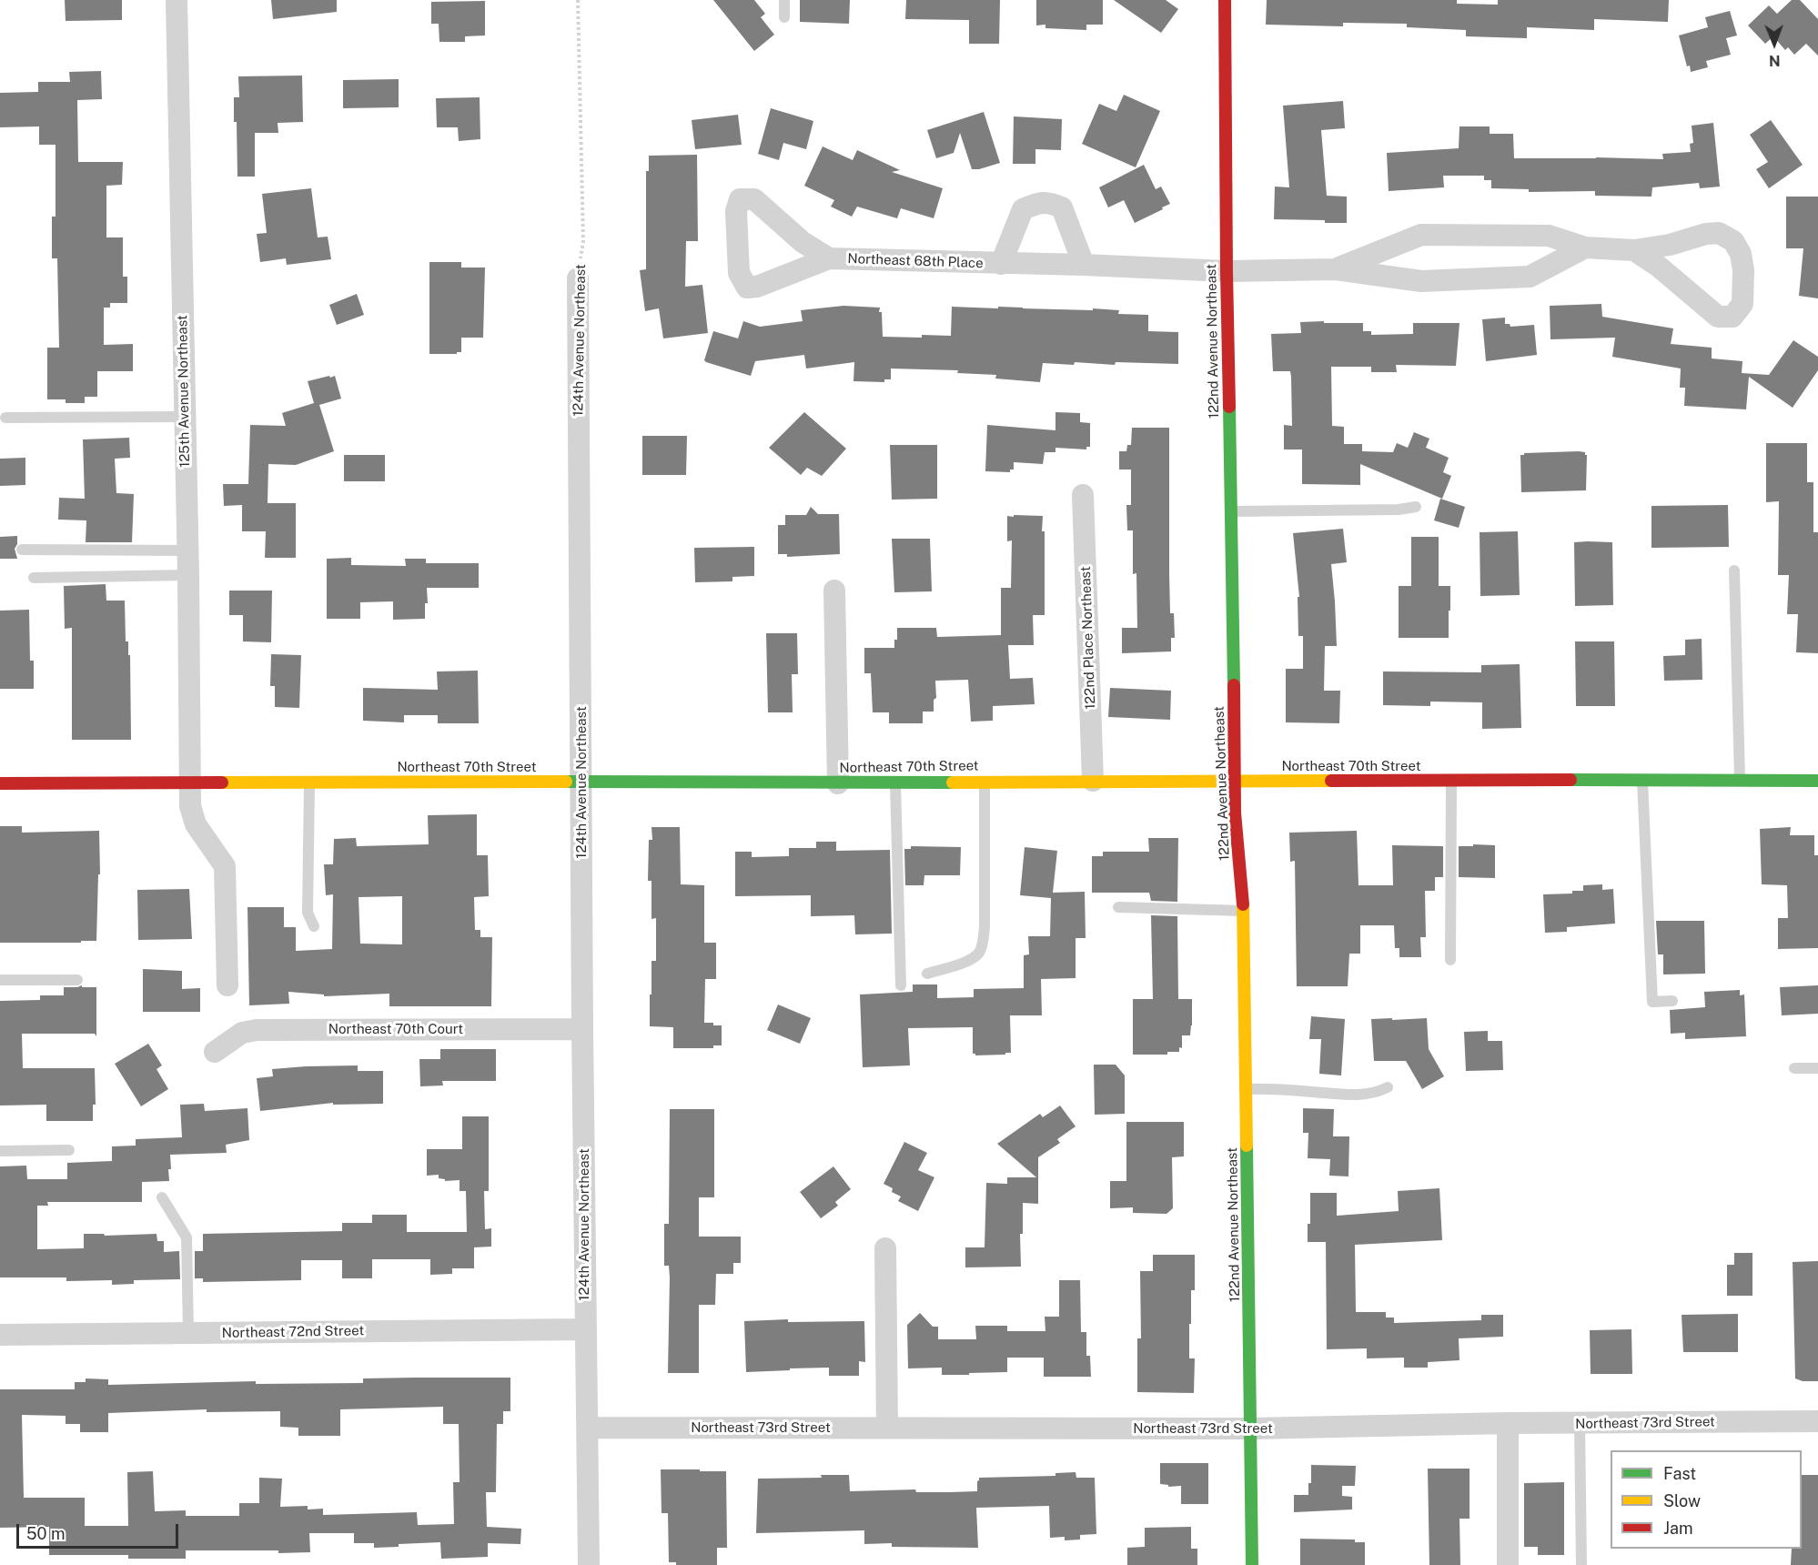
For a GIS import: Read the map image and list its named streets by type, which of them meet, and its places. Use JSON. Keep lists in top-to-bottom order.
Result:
{
  "streets": {
    "main road": ["122nd Avenue Northeast", "Northeast 70th Street"],
    "street": [
      "Northeast 68th Place",
      "124th Avenue Northeast",
      "125th Avenue Northeast",
      "122nd Place Northeast",
      "Northeast 70th Court",
      "Northeast 72nd Street",
      "Northeast 73rd Street"
    ]
  },
  "crossings": [
    ["Northeast 68th Place", "122nd Avenue Northeast"],
    ["124th Avenue Northeast", "Northeast 70th Street"],
    ["124th Avenue Northeast", "Northeast 70th Court"],
    ["124th Avenue Northeast", "Northeast 72nd Street"],
    ["124th Avenue Northeast", "Northeast 73rd Street"],
    ["122nd Avenue Northeast", "Northeast 70th Street"],
    ["122nd Avenue Northeast", "Northeast 73rd Street"],
    ["125th Avenue Northeast", "Northeast 70th Street"],
    ["122nd Place Northeast", "Northeast 70th Street"]
  ],
  "legend": ["Fast", "Slow", "Jam"],
  "scale_bar": "50 m",
  "north": "bottom"
}
